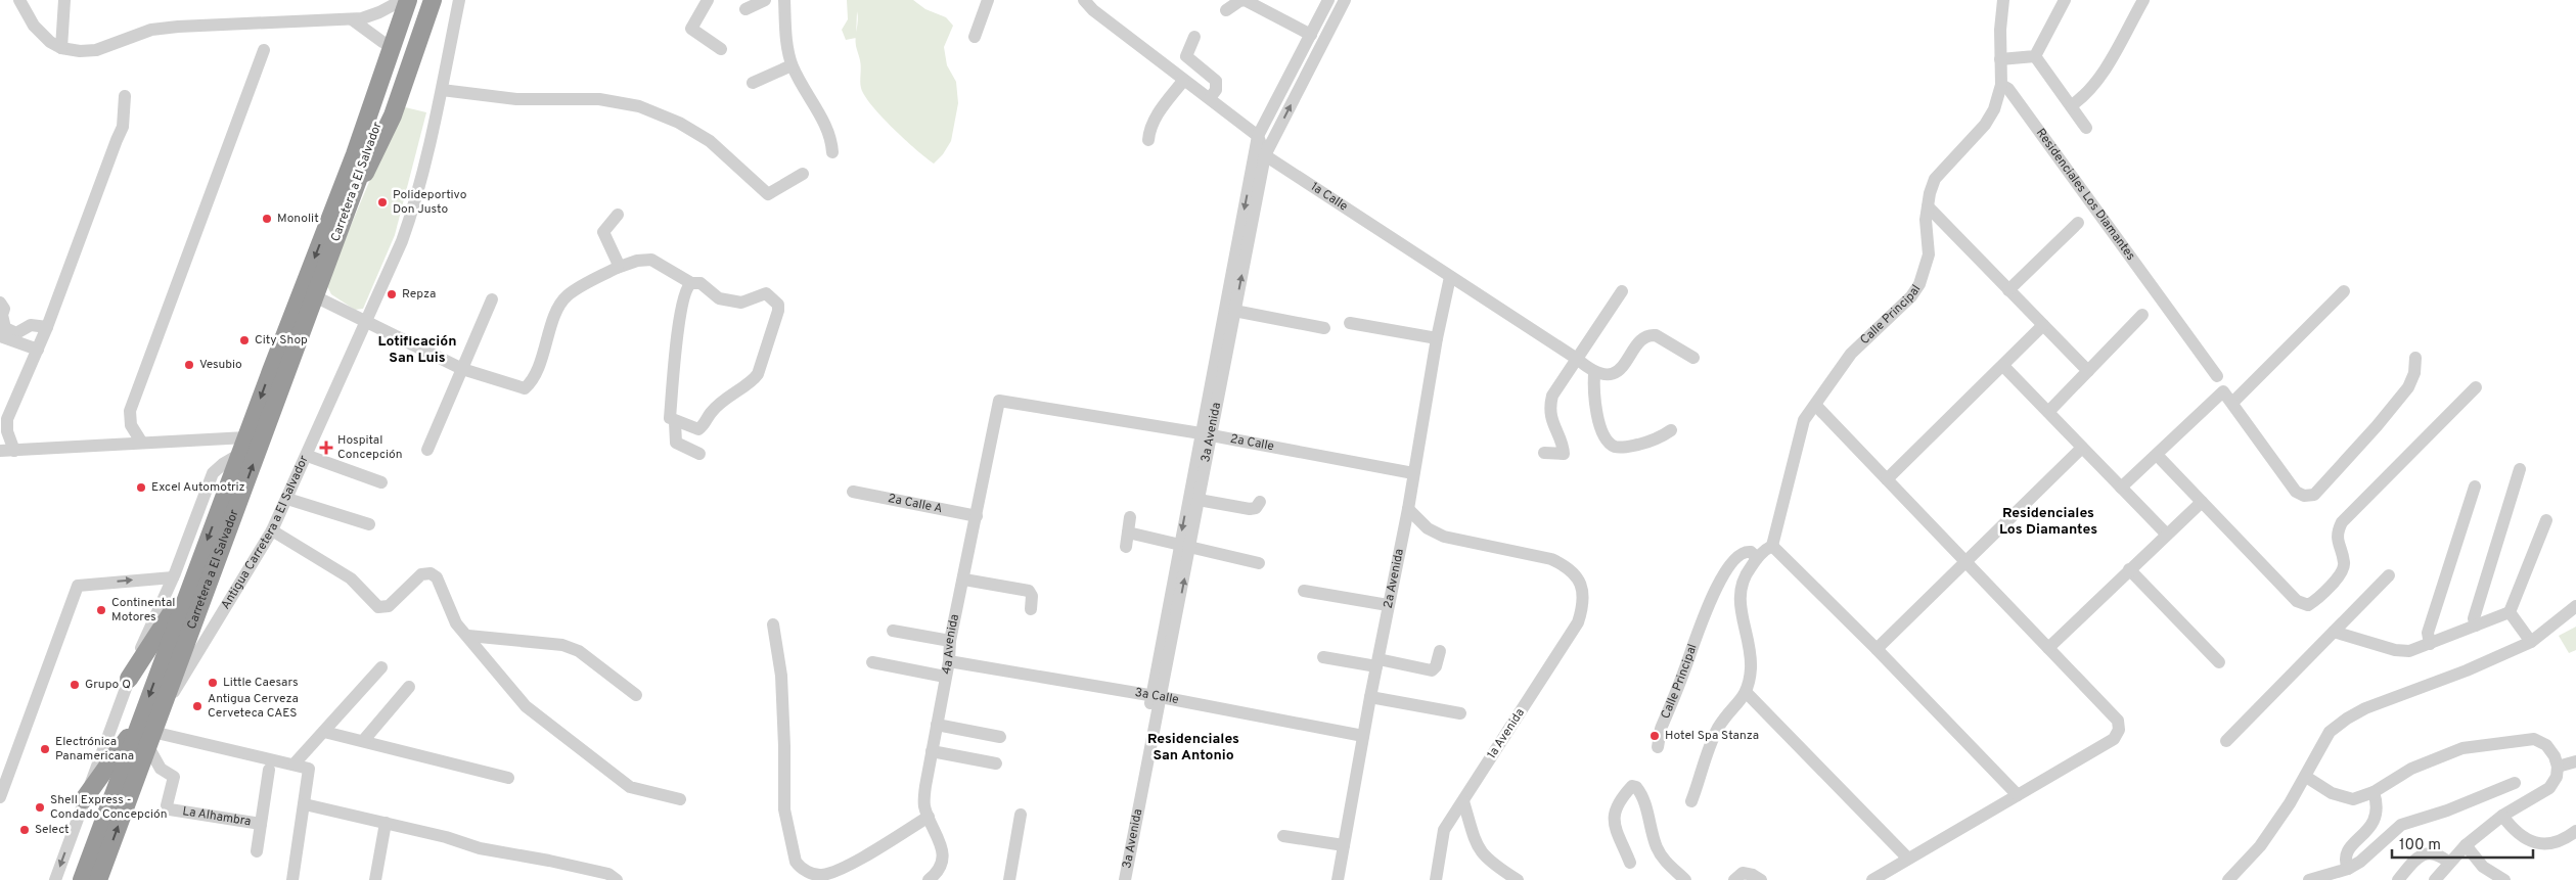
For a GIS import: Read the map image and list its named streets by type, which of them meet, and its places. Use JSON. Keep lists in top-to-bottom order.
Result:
{
  "streets": {
    "highway": ["Carretera a El Salvador"],
    "street": [
      "Residenciales Los Diamantes",
      "1a Calle",
      "Calle Principal",
      "3a Avenida",
      "2a Calle",
      "2a Calle A",
      "Antigua Carretera a El Salvador",
      "2a Avenida",
      "4a Avenida",
      "3a Calle",
      "1a Avenida",
      "La Alhambra"
    ]
  },
  "crossings": [
    ["Carretera a El Salvador", "Antigua Carretera a El Salvador"],
    ["Carretera a El Salvador", "La Alhambra"],
    ["Residenciales Los Diamantes", "Calle Principal"],
    ["1a Calle", "3a Avenida"],
    ["1a Calle", "2a Avenida"],
    ["3a Avenida", "2a Calle"],
    ["3a Avenida", "3a Calle"],
    ["2a Calle", "2a Avenida"],
    ["2a Calle", "4a Avenida"],
    ["2a Calle A", "4a Avenida"],
    ["2a Avenida", "3a Calle"],
    ["2a Avenida", "1a Avenida"],
    ["4a Avenida", "3a Calle"]
  ],
  "districts": ["Lotificación San Luis", "Residenciales Los Diamantes", "Residenciales San Antonio"],
  "places": {
    "other": [
      "Polideportivo Don Justo",
      "Monolit",
      "Repza",
      "City Shop",
      "Vesubio",
      "Excel Automotriz",
      "Continental Motores",
      "Little Caesars",
      "Grupo Q",
      "Antigua Cerveza Cerveteca CAES",
      "Hotel Spa Stanza",
      "Electrónica Panamericana",
      "Shell Express - Condado Concepción",
      "Select"
    ],
    "health": ["Hospital Concepción"]
  },
  "scale_bar": "100 m"
}
